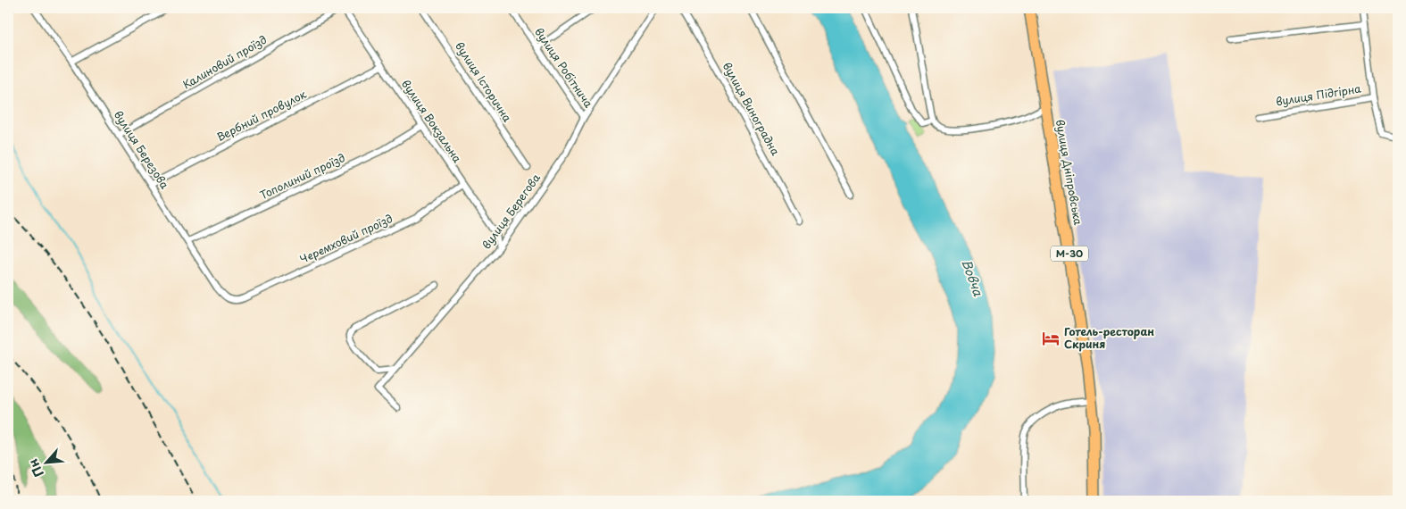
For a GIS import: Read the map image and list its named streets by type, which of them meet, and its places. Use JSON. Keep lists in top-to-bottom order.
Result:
{
  "streets": {
    "highway": ["вулиця Дніпровська", "М-30"],
    "street": [
      "Калиновий проїзд",
      "вулиця Робітнича",
      "вулиця Історична",
      "вулиця Підгірна",
      "вулиця Виноградна",
      "Вербний провулок",
      "вулиця Вокзальна",
      "вулиця Березова",
      "Тополиний проїзд",
      "вулиця Берегова",
      "Черемховий проїзд"
    ]
  },
  "crossings": [
    ["Калиновий проїзд", "вулиця Вокзальна"],
    ["Калиновий проїзд", "вулиця Березова"],
    ["вулиця Робітнича", "вулиця Берегова"],
    ["Вербний провулок", "вулиця Вокзальна"],
    ["Вербний провулок", "вулиця Березова"],
    ["вулиця Вокзальна", "Тополиний проїзд"],
    ["вулиця Вокзальна", "вулиця Берегова"],
    ["вулиця Вокзальна", "Черемховий проїзд"],
    ["вулиця Березова", "Тополиний проїзд"],
    ["вулиця Березова", "Черемховий проїзд"]
  ],
  "water": ["Вовча"],
  "places": {
    "hotel": ["Готель-ресторан Скриня"]
  },
  "north": "bottom left"
}
